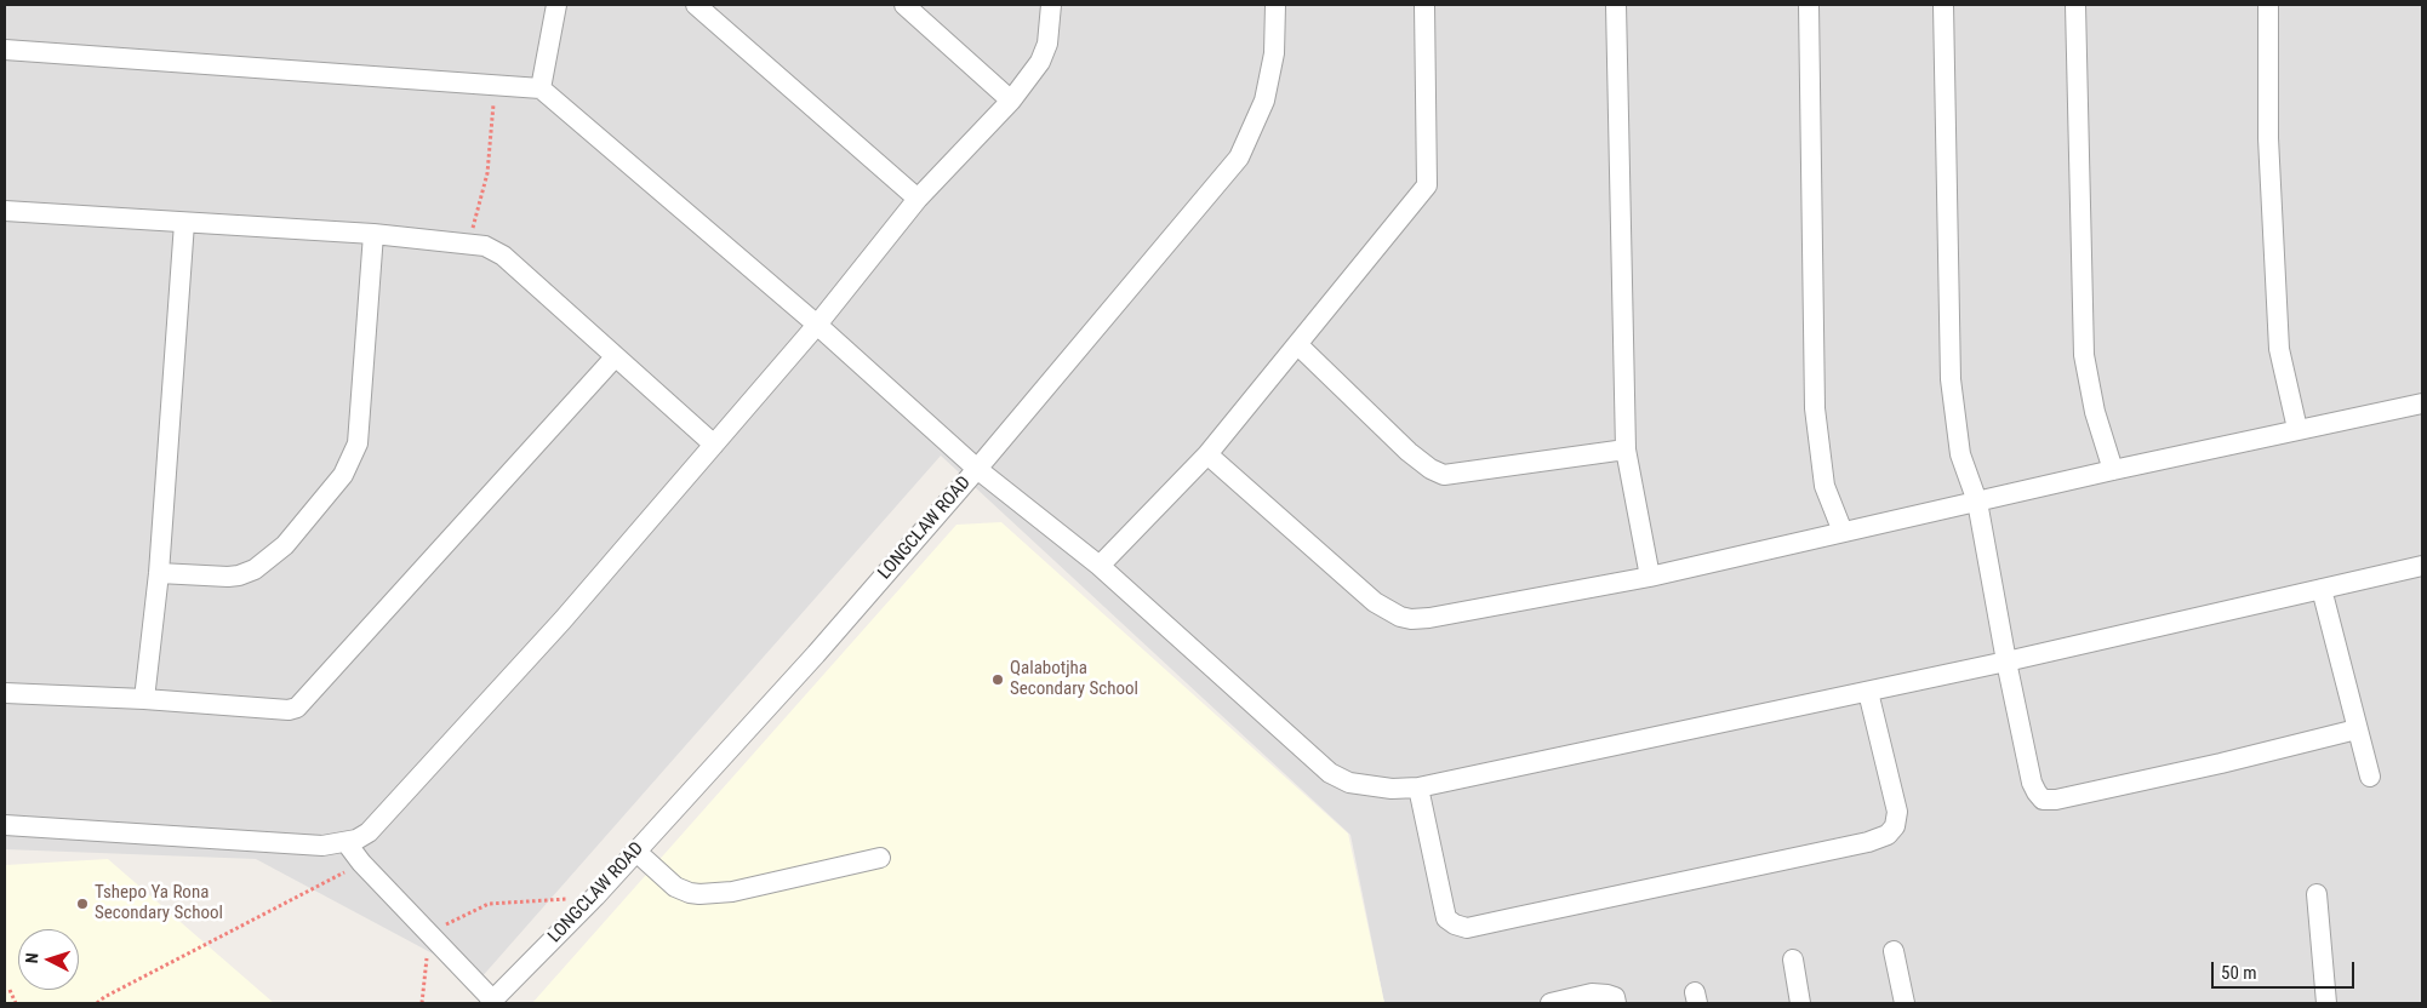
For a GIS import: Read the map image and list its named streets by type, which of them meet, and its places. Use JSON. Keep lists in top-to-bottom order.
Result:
{
  "streets": {
    "street": ["LONGCLAW ROAD"]
  },
  "places": ["Qalabotjha Secondary School", "Tshepo Ya Rona Secondary School"],
  "scale_bar": "50 m",
  "north": "left"
}
